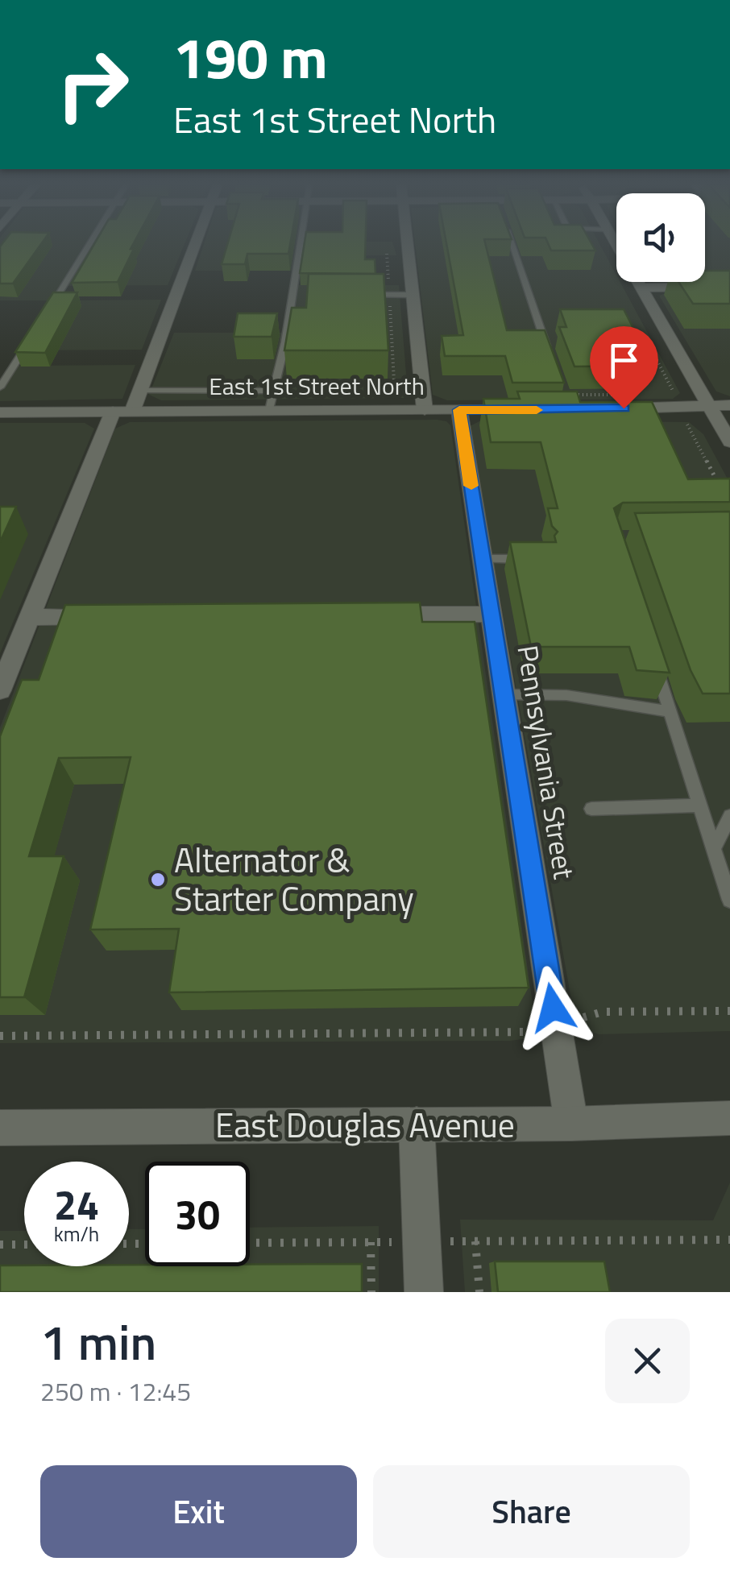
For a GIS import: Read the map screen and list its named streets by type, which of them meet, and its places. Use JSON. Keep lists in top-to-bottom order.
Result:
{
  "streets": {
    "street": ["East 1st Street North", "Pennsylvania Street", "East Douglas Avenue"]
  },
  "crossings": [
    ["East 1st Street North", "Pennsylvania Street"],
    ["Pennsylvania Street", "East Douglas Avenue"]
  ],
  "places": ["Alternator & Starter Company"],
  "page": {
    "turn": ["190 m", "East 1st Street North"],
    "speed": "24 km/h",
    "limit": "30",
    "heading": ["1 min", "250 m · 12:45"],
    "buttons": ["Exit", "Share"]
  }
}
